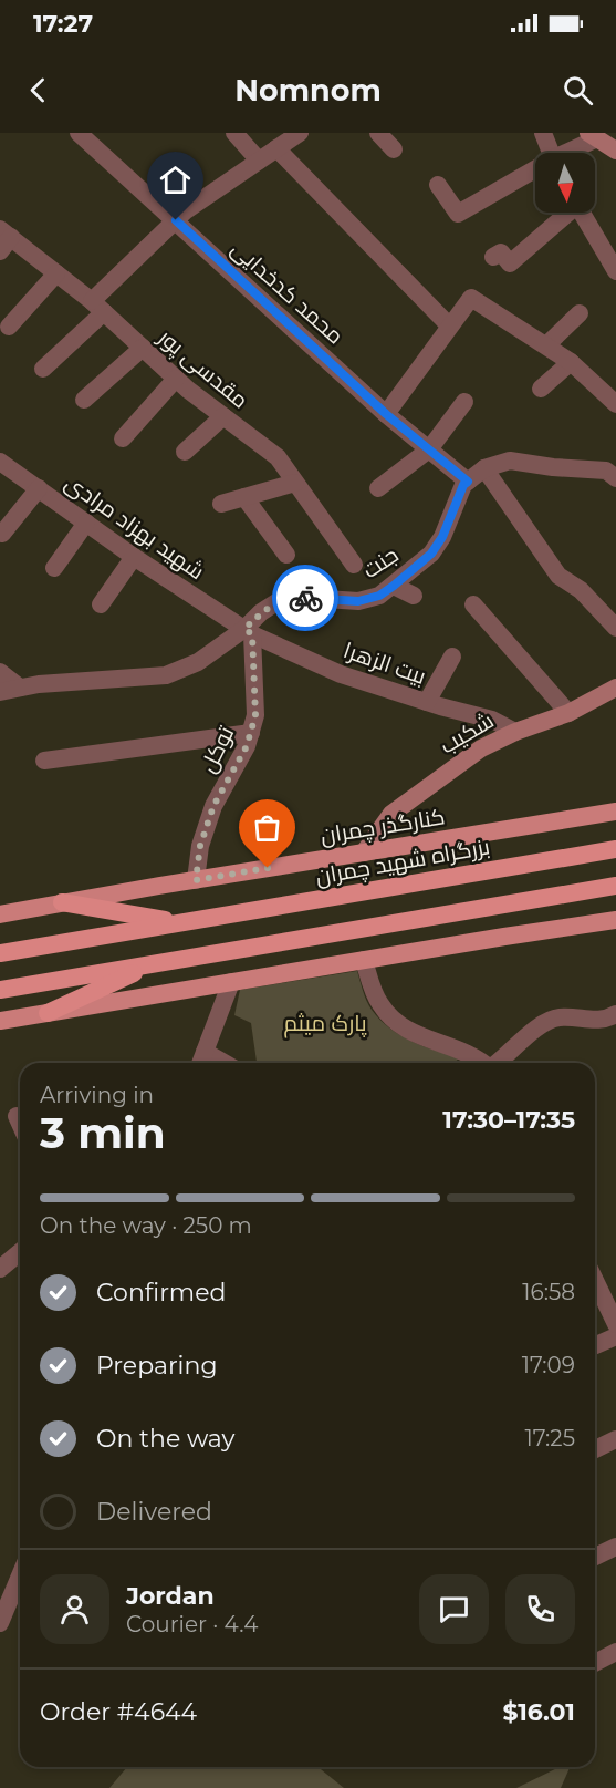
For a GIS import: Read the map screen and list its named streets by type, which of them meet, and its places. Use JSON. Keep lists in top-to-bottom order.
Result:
{
  "streets": {
    "highway": ["بزرگراه شهید چمران"],
    "main road": ["شکیب", "کنارگذر چمران"],
    "street": [
      "محمد کدخدایی",
      "مقدسی پور",
      "شهید بهزاد مرادی",
      "جنت",
      "بیت الزهرا",
      "توکل"
    ]
  },
  "crossings": [
    ["محمد کدخدایی", "جنت"],
    ["شهید بهزاد مرادی", "جنت"],
    ["شهید بهزاد مرادی", "بیت الزهرا"],
    ["شهید بهزاد مرادی", "توکل"],
    ["جنت", "بیت الزهرا"],
    ["جنت", "توکل"],
    ["بیت الزهرا", "شکیب"],
    ["بیت الزهرا", "توکل"],
    ["شکیب", "کنارگذر چمران"],
    ["توکل", "کنارگذر چمران"]
  ],
  "parks": ["پارک میثم"],
  "north": "bottom",
  "page": {
    "status": "17:27",
    "header": "Nomnom",
    "heading": ["3 min", "Arriving in", "17:30–17:35"],
    "panel": [
      "Jordan",
      "Courier · 4.4",
      "Order #4644",
      "$16.01"
    ],
    "bar": "On the way · 250 m",
    "list": [
      ["Confirmed", "16:58"],
      ["Preparing", "17:09"],
      ["On the way", "17:25"],
      "Delivered"
    ]
  }
}
